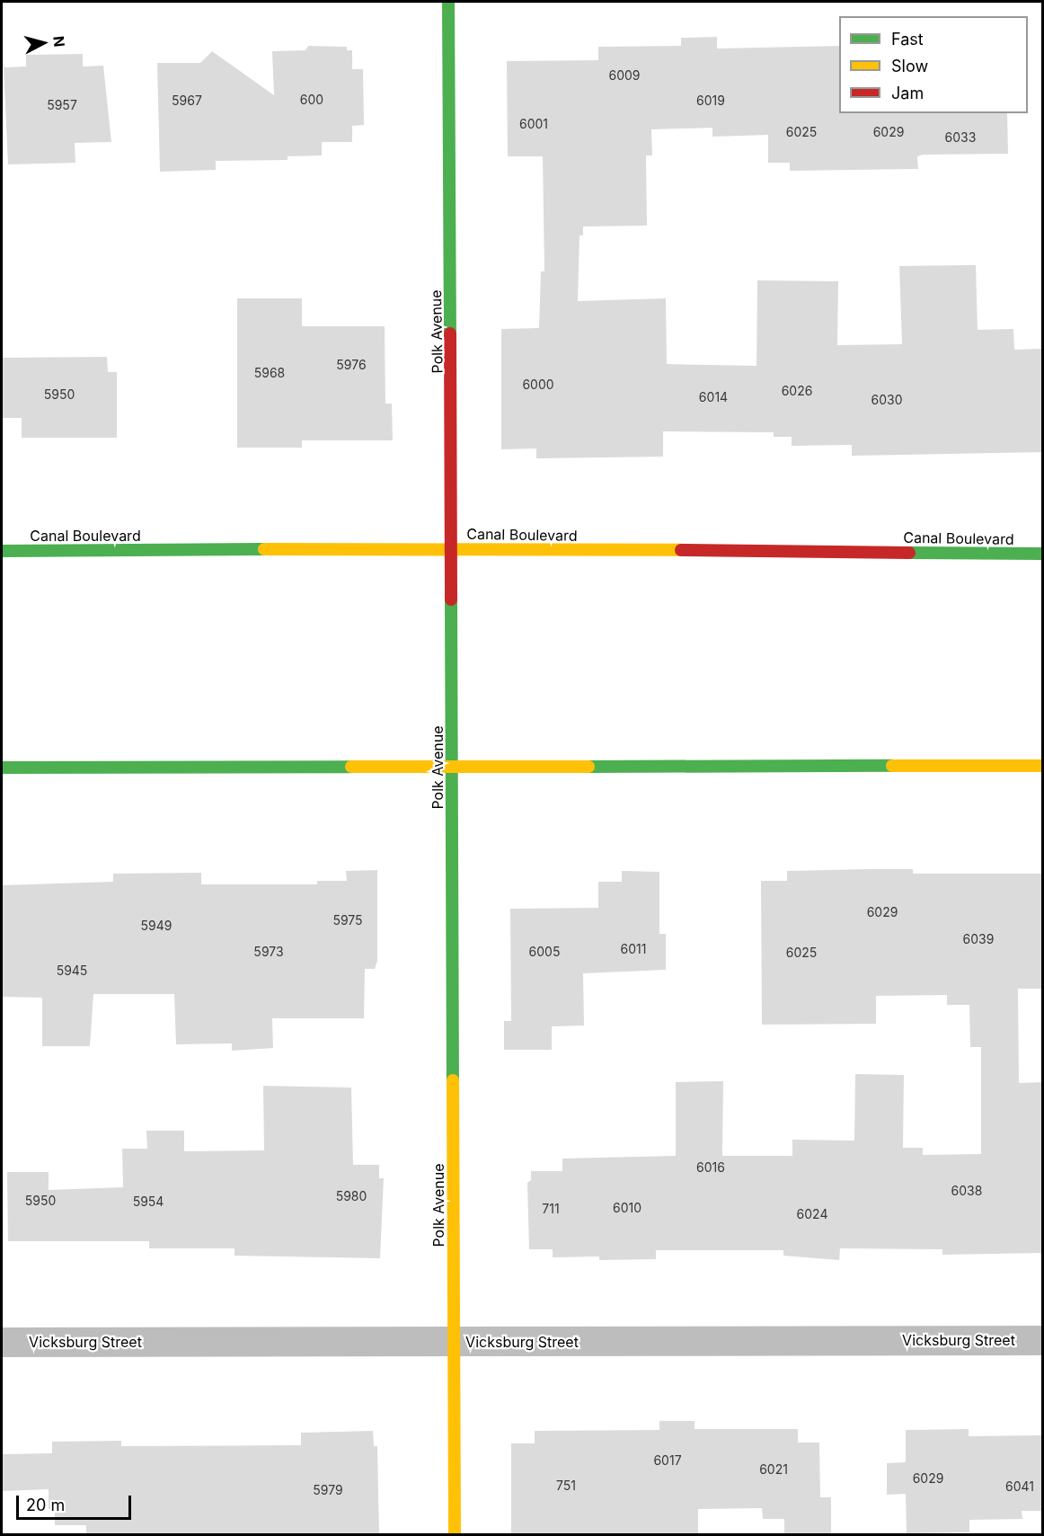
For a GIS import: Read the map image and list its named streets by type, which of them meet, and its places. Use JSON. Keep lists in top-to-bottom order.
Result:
{
  "streets": {
    "main road": ["Polk Avenue", "Canal Boulevard"],
    "street": ["Vicksburg Street"]
  },
  "crossings": [
    ["Polk Avenue", "Canal Boulevard"],
    ["Polk Avenue", "Vicksburg Street"]
  ],
  "house_numbers": [
    "6009",
    "600",
    "5967",
    "6019",
    "5957",
    "6001",
    "6025",
    "6029",
    "6033",
    "5976",
    "5968",
    "6000",
    "6026",
    "5950",
    "6014",
    "6030",
    "6029",
    "5975",
    "5949",
    "6039",
    "6011",
    "5973",
    "6005",
    "6025",
    "5945",
    "6016",
    "6038",
    "5980",
    "5950",
    "5954",
    "6010",
    "711",
    "6024",
    "6017",
    "6021",
    "6029",
    "751",
    "6041",
    "5979"
  ],
  "legend": ["Fast", "Slow", "Jam"],
  "scale_bar": "20 m",
  "north": "right"
}
